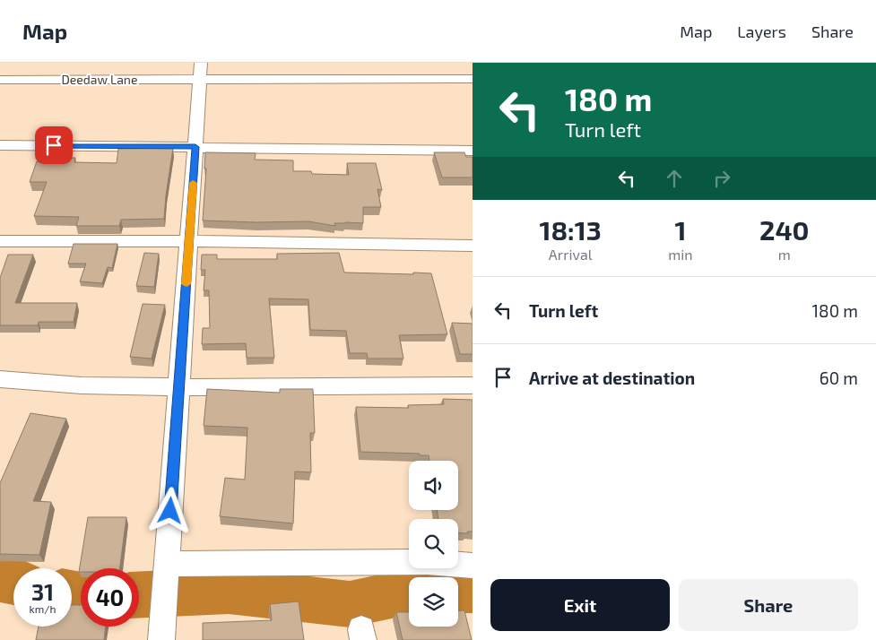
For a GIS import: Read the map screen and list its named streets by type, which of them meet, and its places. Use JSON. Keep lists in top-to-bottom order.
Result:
{
  "streets": {
    "street": ["Deedaw Lane"]
  },
  "page": {
    "header": "Map",
    "nav": ["Map", "Layers", "Share"],
    "turn": ["180 m", "Turn left"],
    "eta": [
      "18:13",
      "Arrival",
      "1",
      "min",
      "240",
      "m"
    ],
    "list": [
      {
        "name": "Turn left",
        "value": "180 m"
      },
      {
        "name": "Arrive at destination",
        "value": "60 m"
      }
    ],
    "speed": "31 km/h",
    "limit": "40",
    "buttons": ["Exit", "Share"]
  }
}
